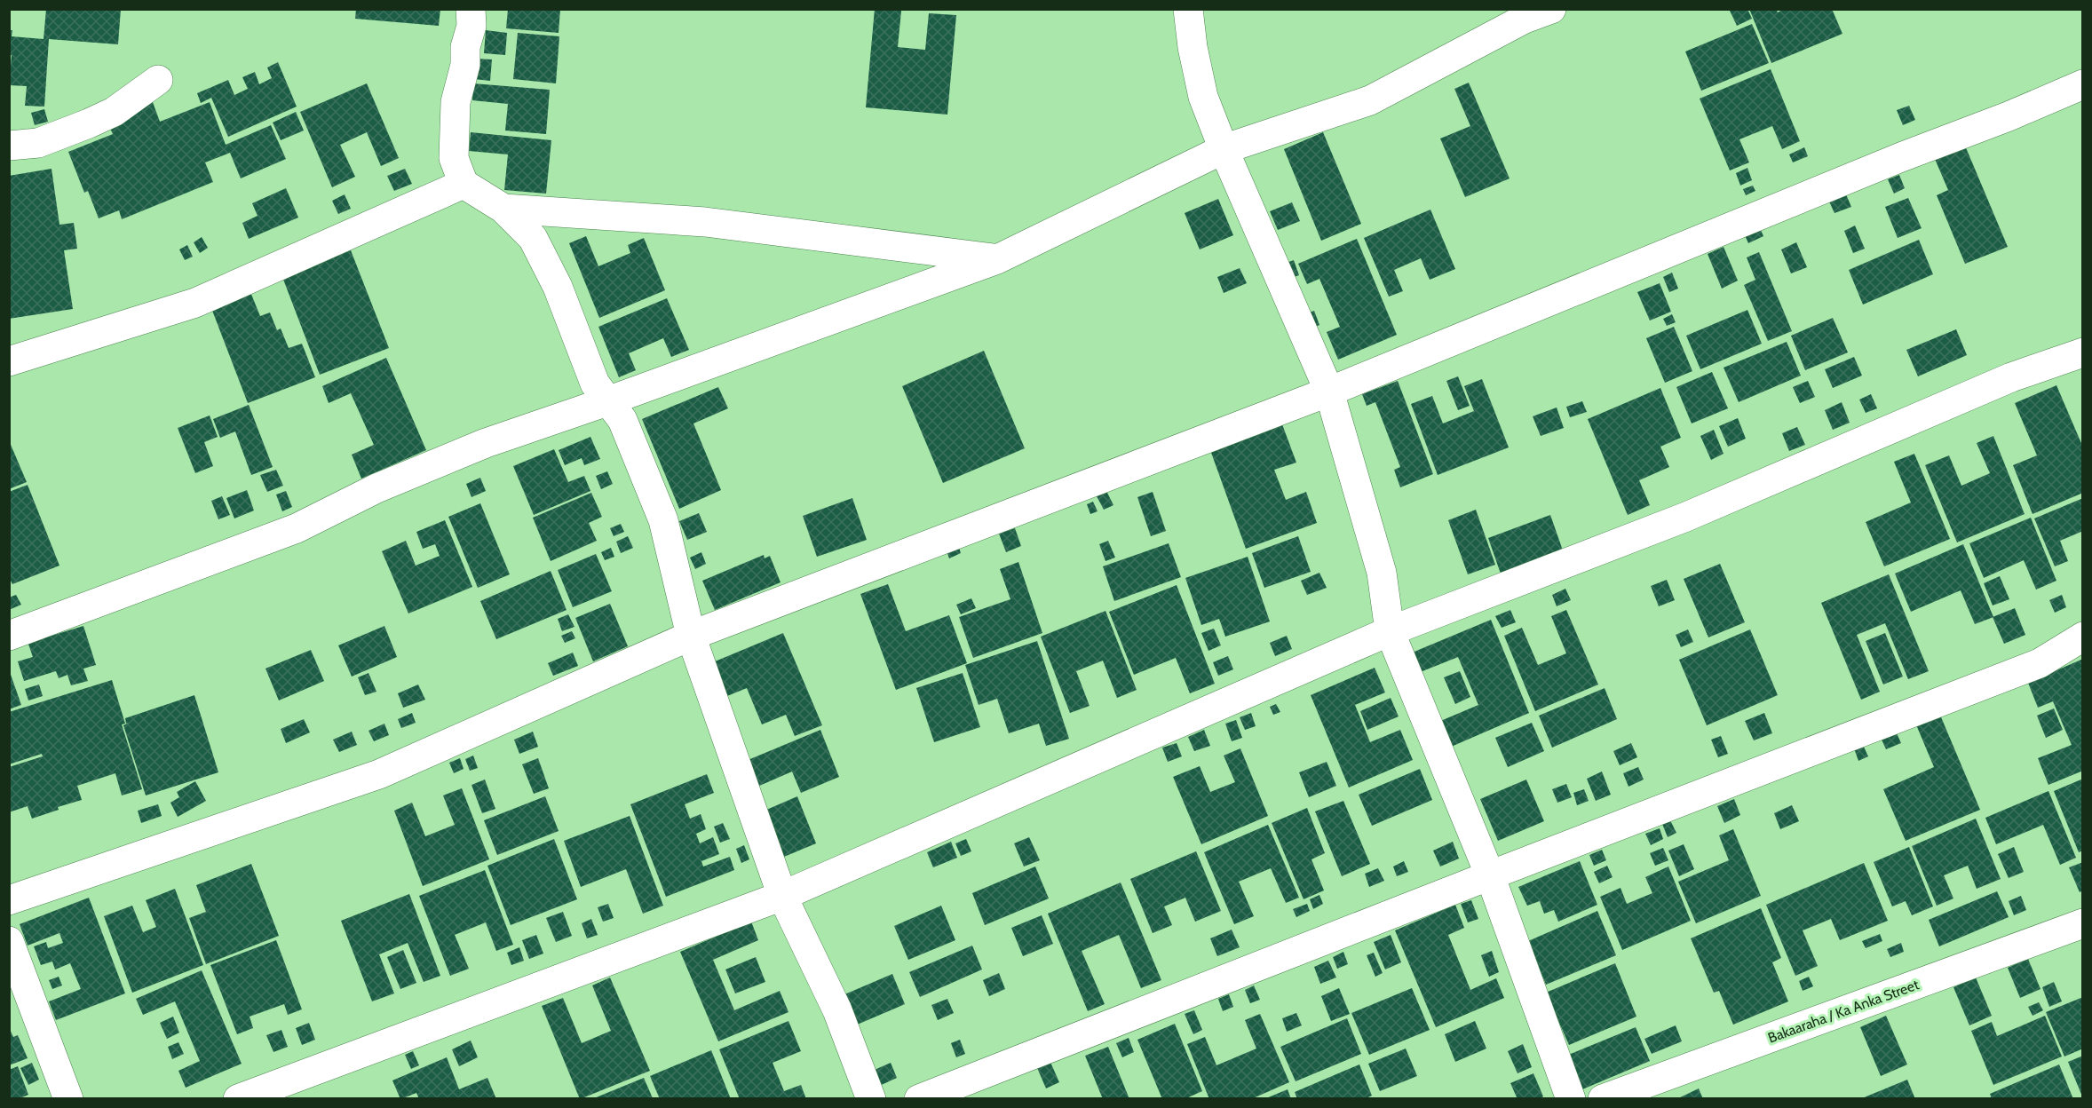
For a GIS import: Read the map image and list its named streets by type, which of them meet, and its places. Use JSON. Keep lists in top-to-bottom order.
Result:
{
  "streets": {
    "street": ["Bakaaraha / Ka Anka Street"]
  }
}
